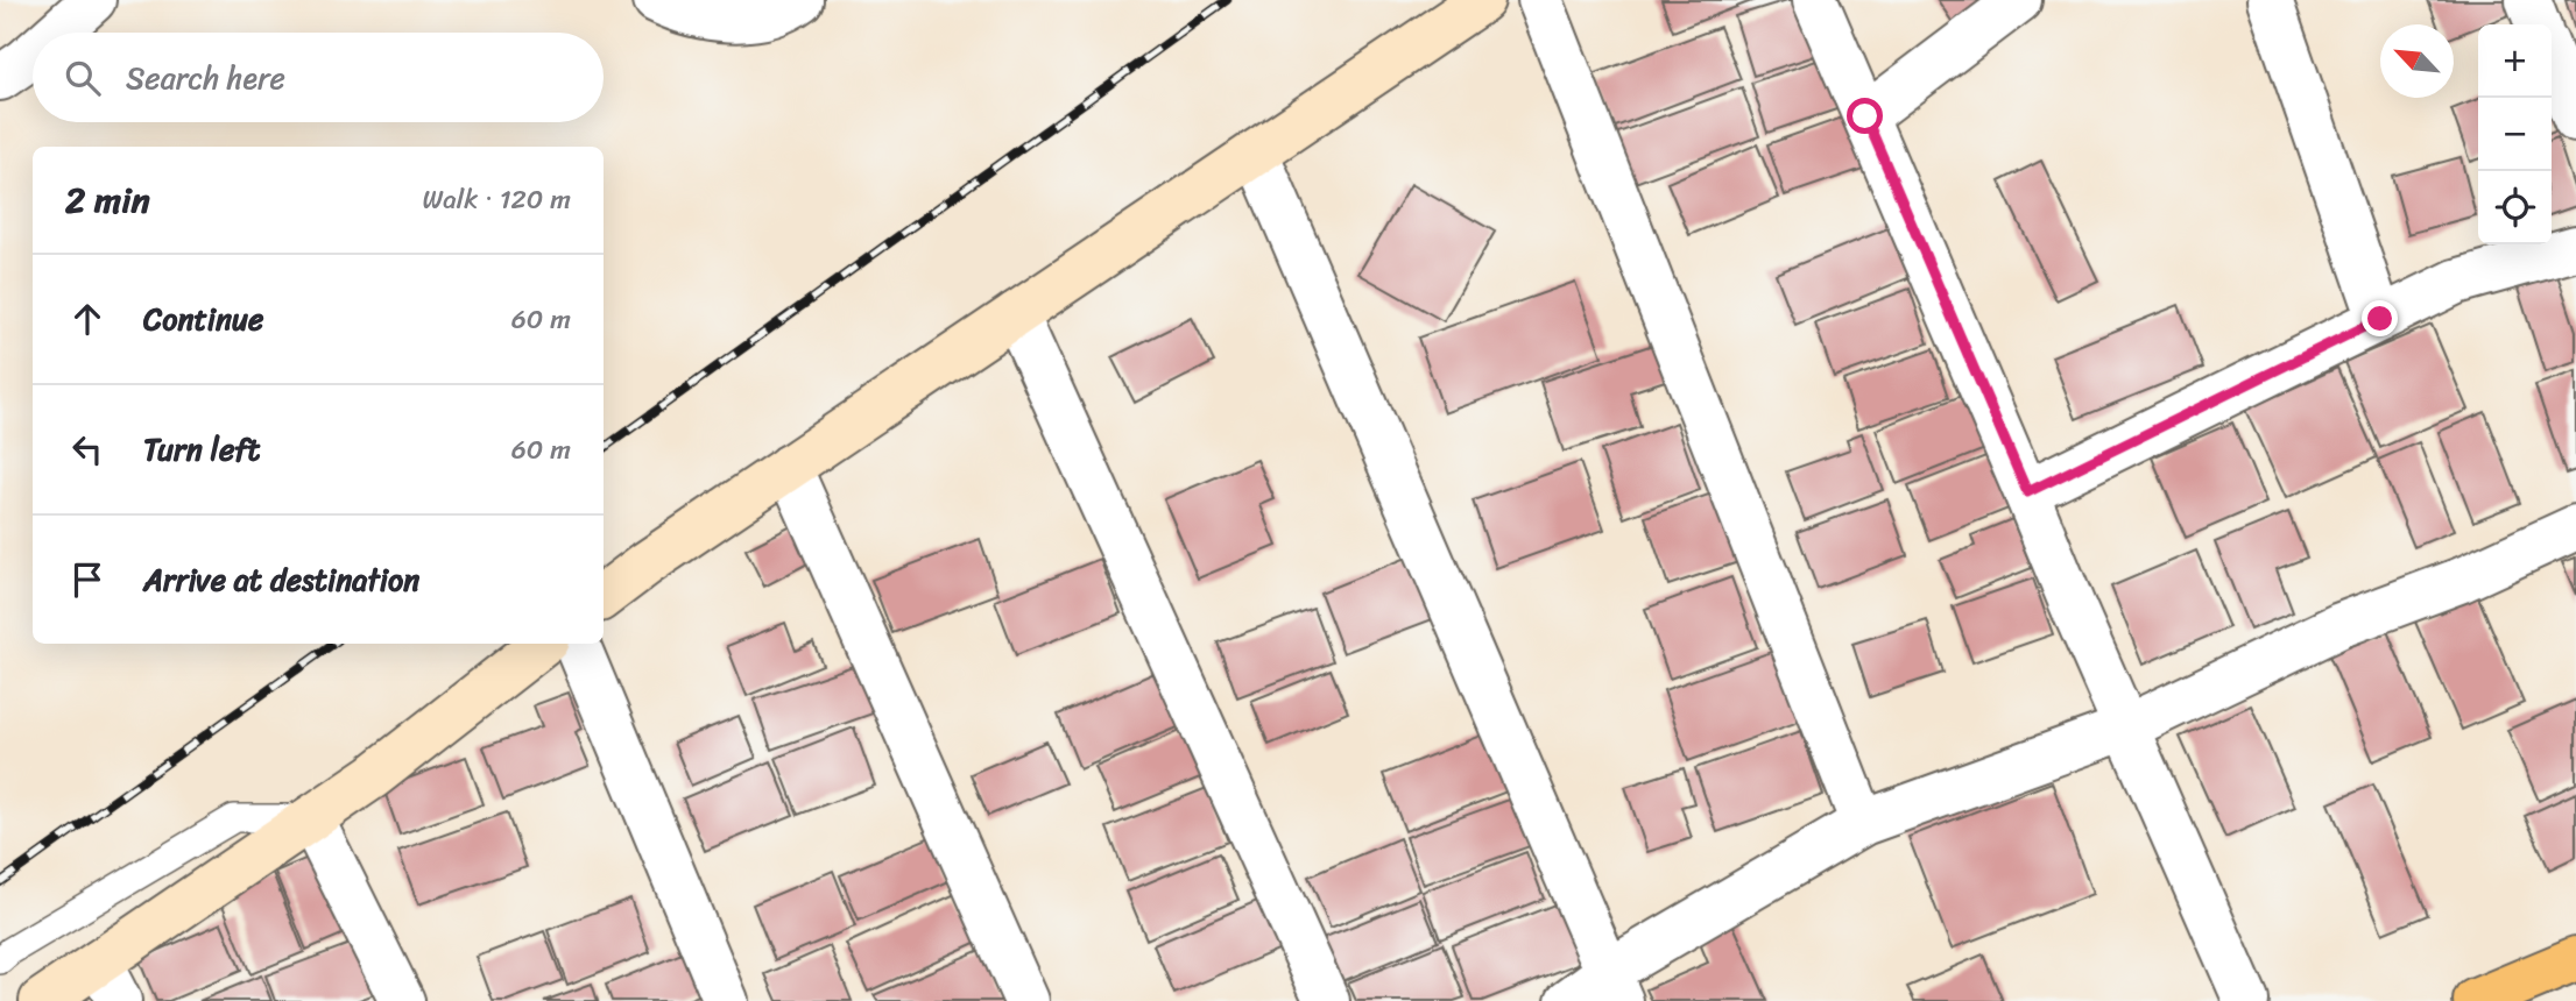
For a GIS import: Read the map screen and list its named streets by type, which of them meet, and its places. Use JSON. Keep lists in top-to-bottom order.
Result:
{
  "north": "top left",
  "page": {
    "map_buttons": ["+", "−"],
    "search": "Search here",
    "heading": ["2 min", "Walk · 120 m"],
    "list": [
      ["Continue", "60 m"],
      ["Turn left", "60 m"],
      "Arrive at destination"
    ]
  }
}
